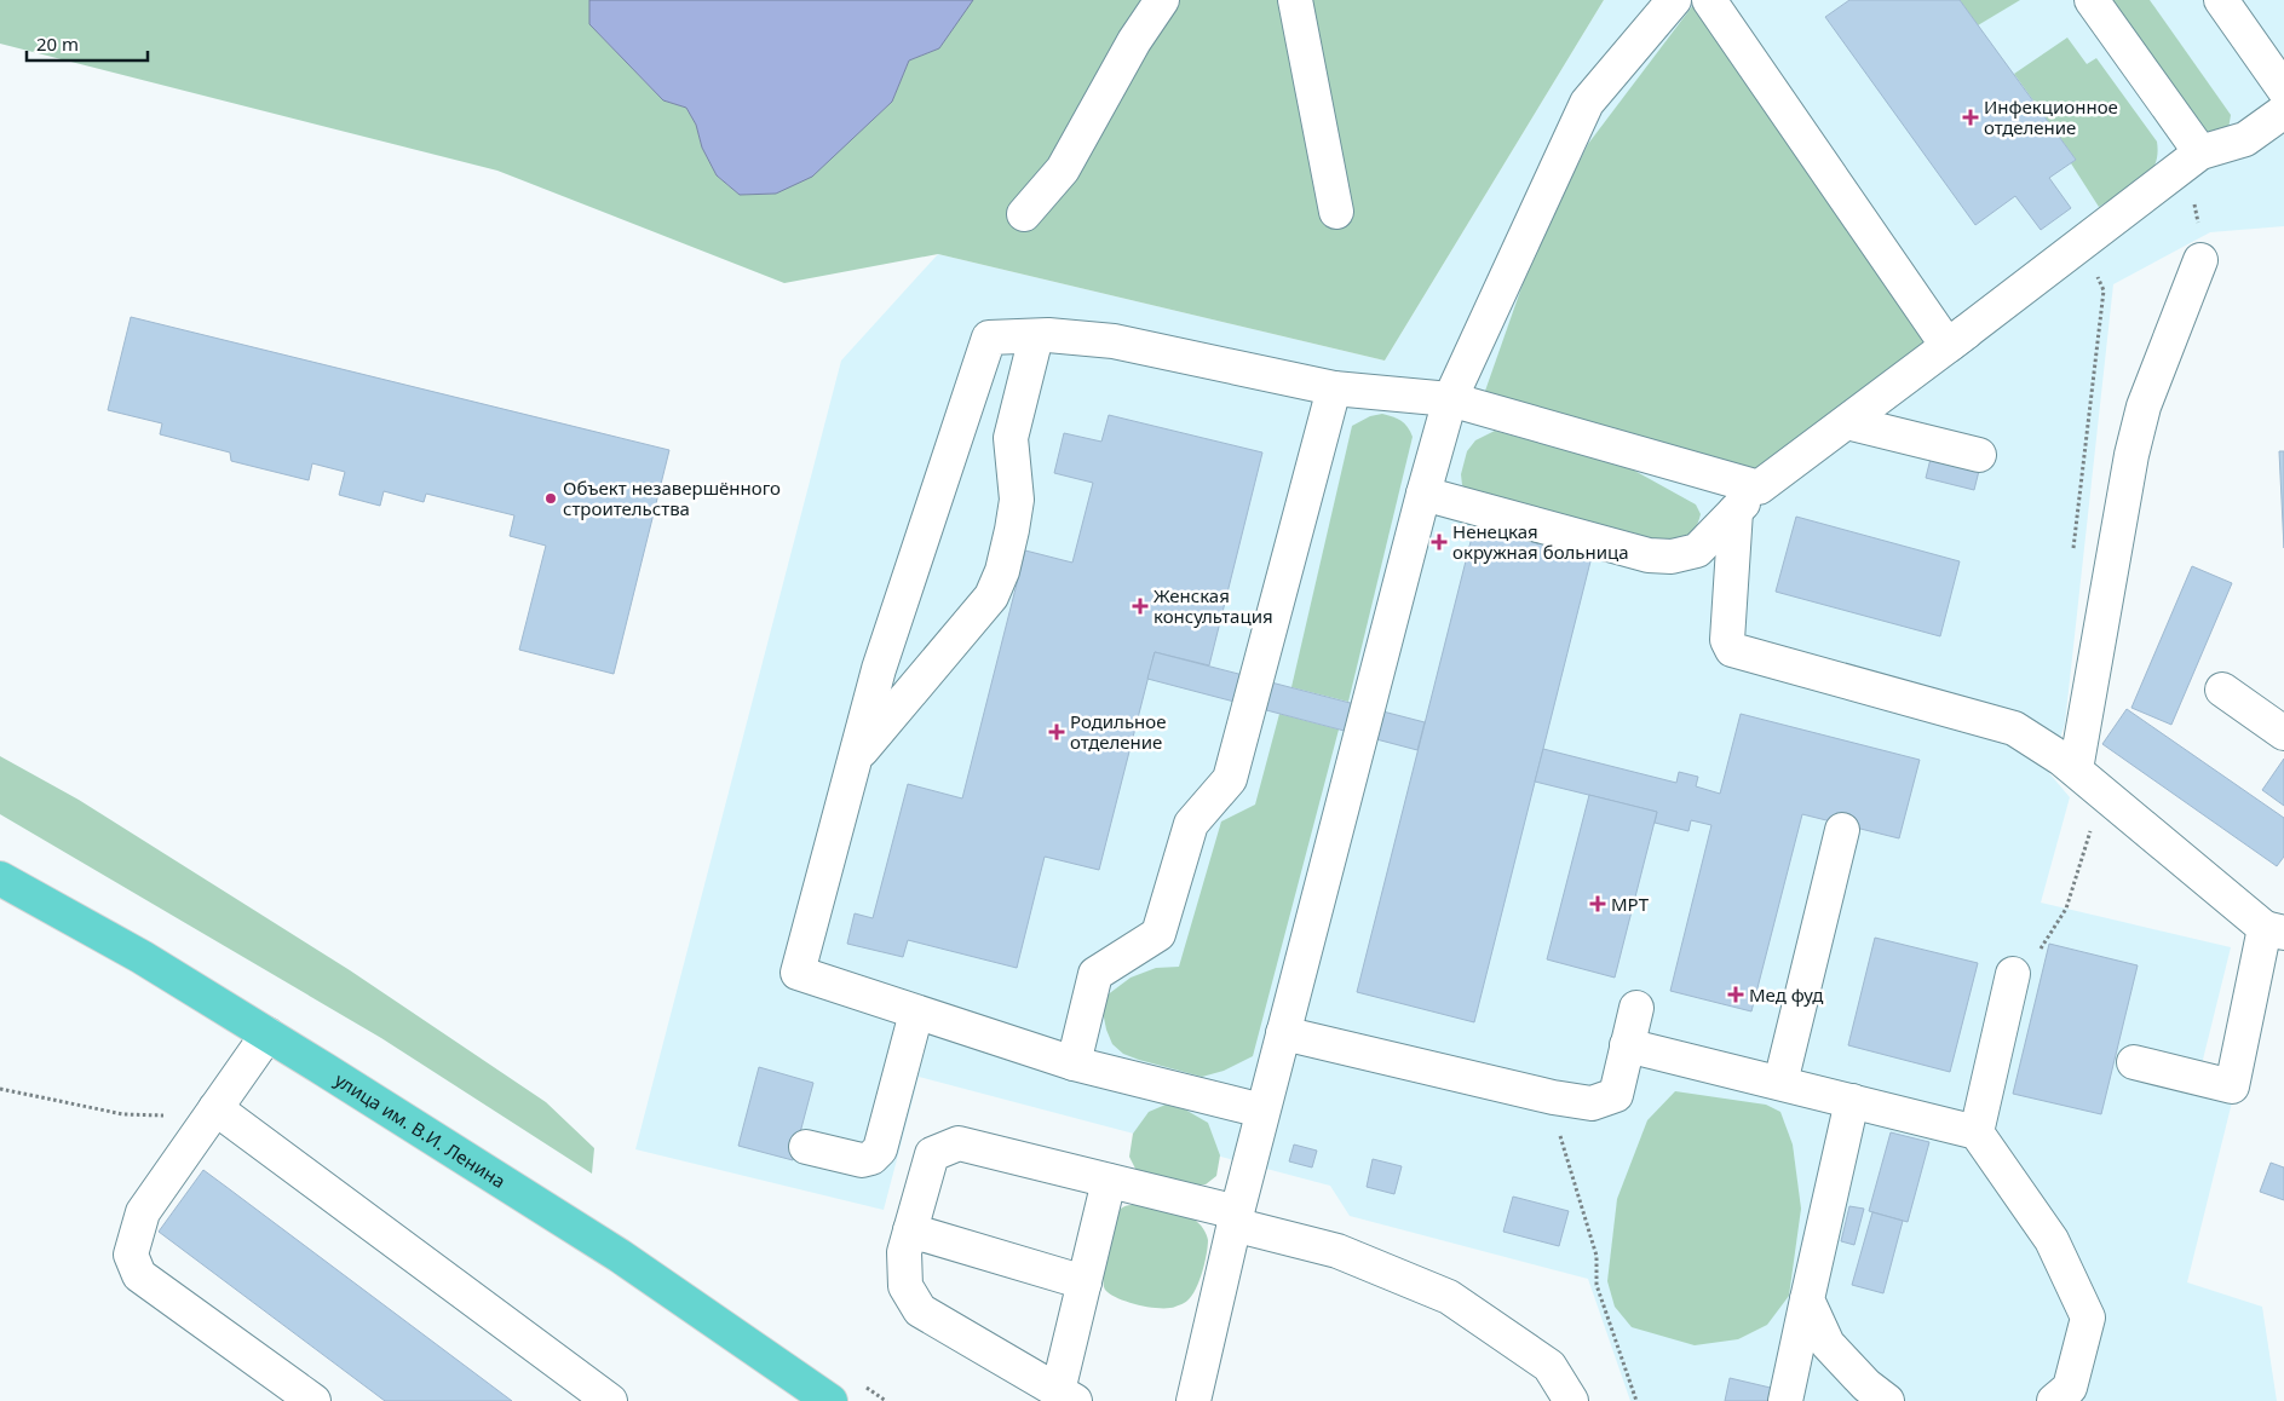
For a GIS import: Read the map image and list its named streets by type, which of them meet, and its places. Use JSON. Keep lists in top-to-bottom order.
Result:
{
  "streets": {
    "main road": ["улица им. В.И. Ленина"]
  },
  "places": {
    "health": [
      "Инфекционное отделение",
      "Ненецкая окружная больница",
      "Женская консультация",
      "Родильное отделение",
      "МРТ",
      "Мед фуд"
    ],
    "other": ["Объект незавершённого строительства"]
  },
  "scale_bar": "20 m"
}
